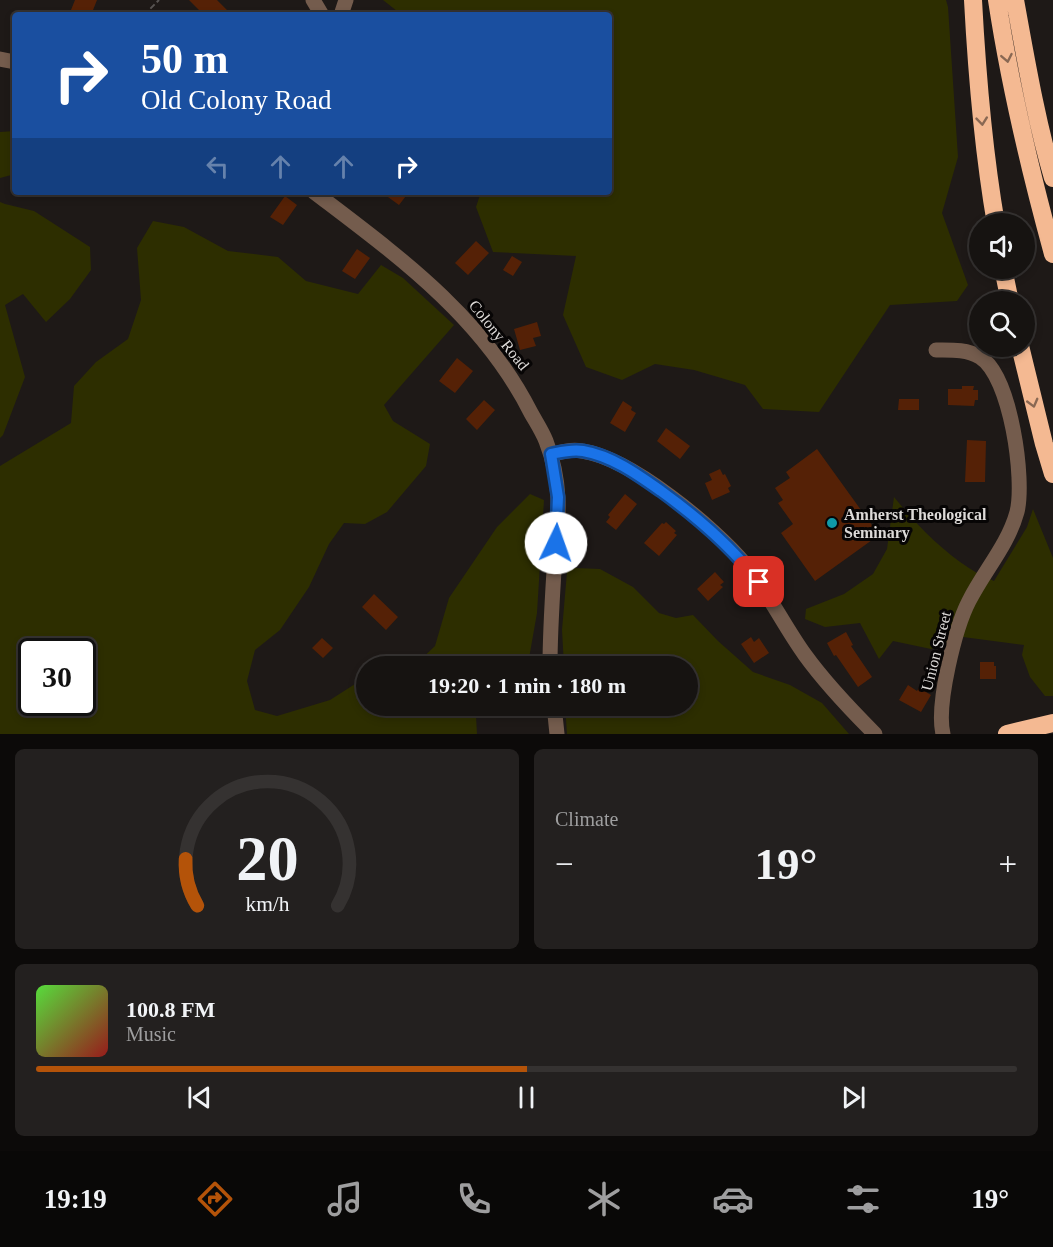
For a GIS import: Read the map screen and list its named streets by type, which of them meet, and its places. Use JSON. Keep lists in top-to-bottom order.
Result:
{
  "streets": {
    "street": ["Colony Road", "Union Street"]
  },
  "places": ["Amherst Theological Seminary"],
  "page": {
    "turn": ["50 m", "Old Colony Road"],
    "limit": "30",
    "trip": "19:20 · 1 min · 180 m",
    "tile": "Climate",
    "heat": ["−", "19°", "+"],
    "song": ["100.8 FM", "Music"],
    "tabs": ["19:19", "19°"],
    "gauge": ["20", "km/h"]
  }
}
